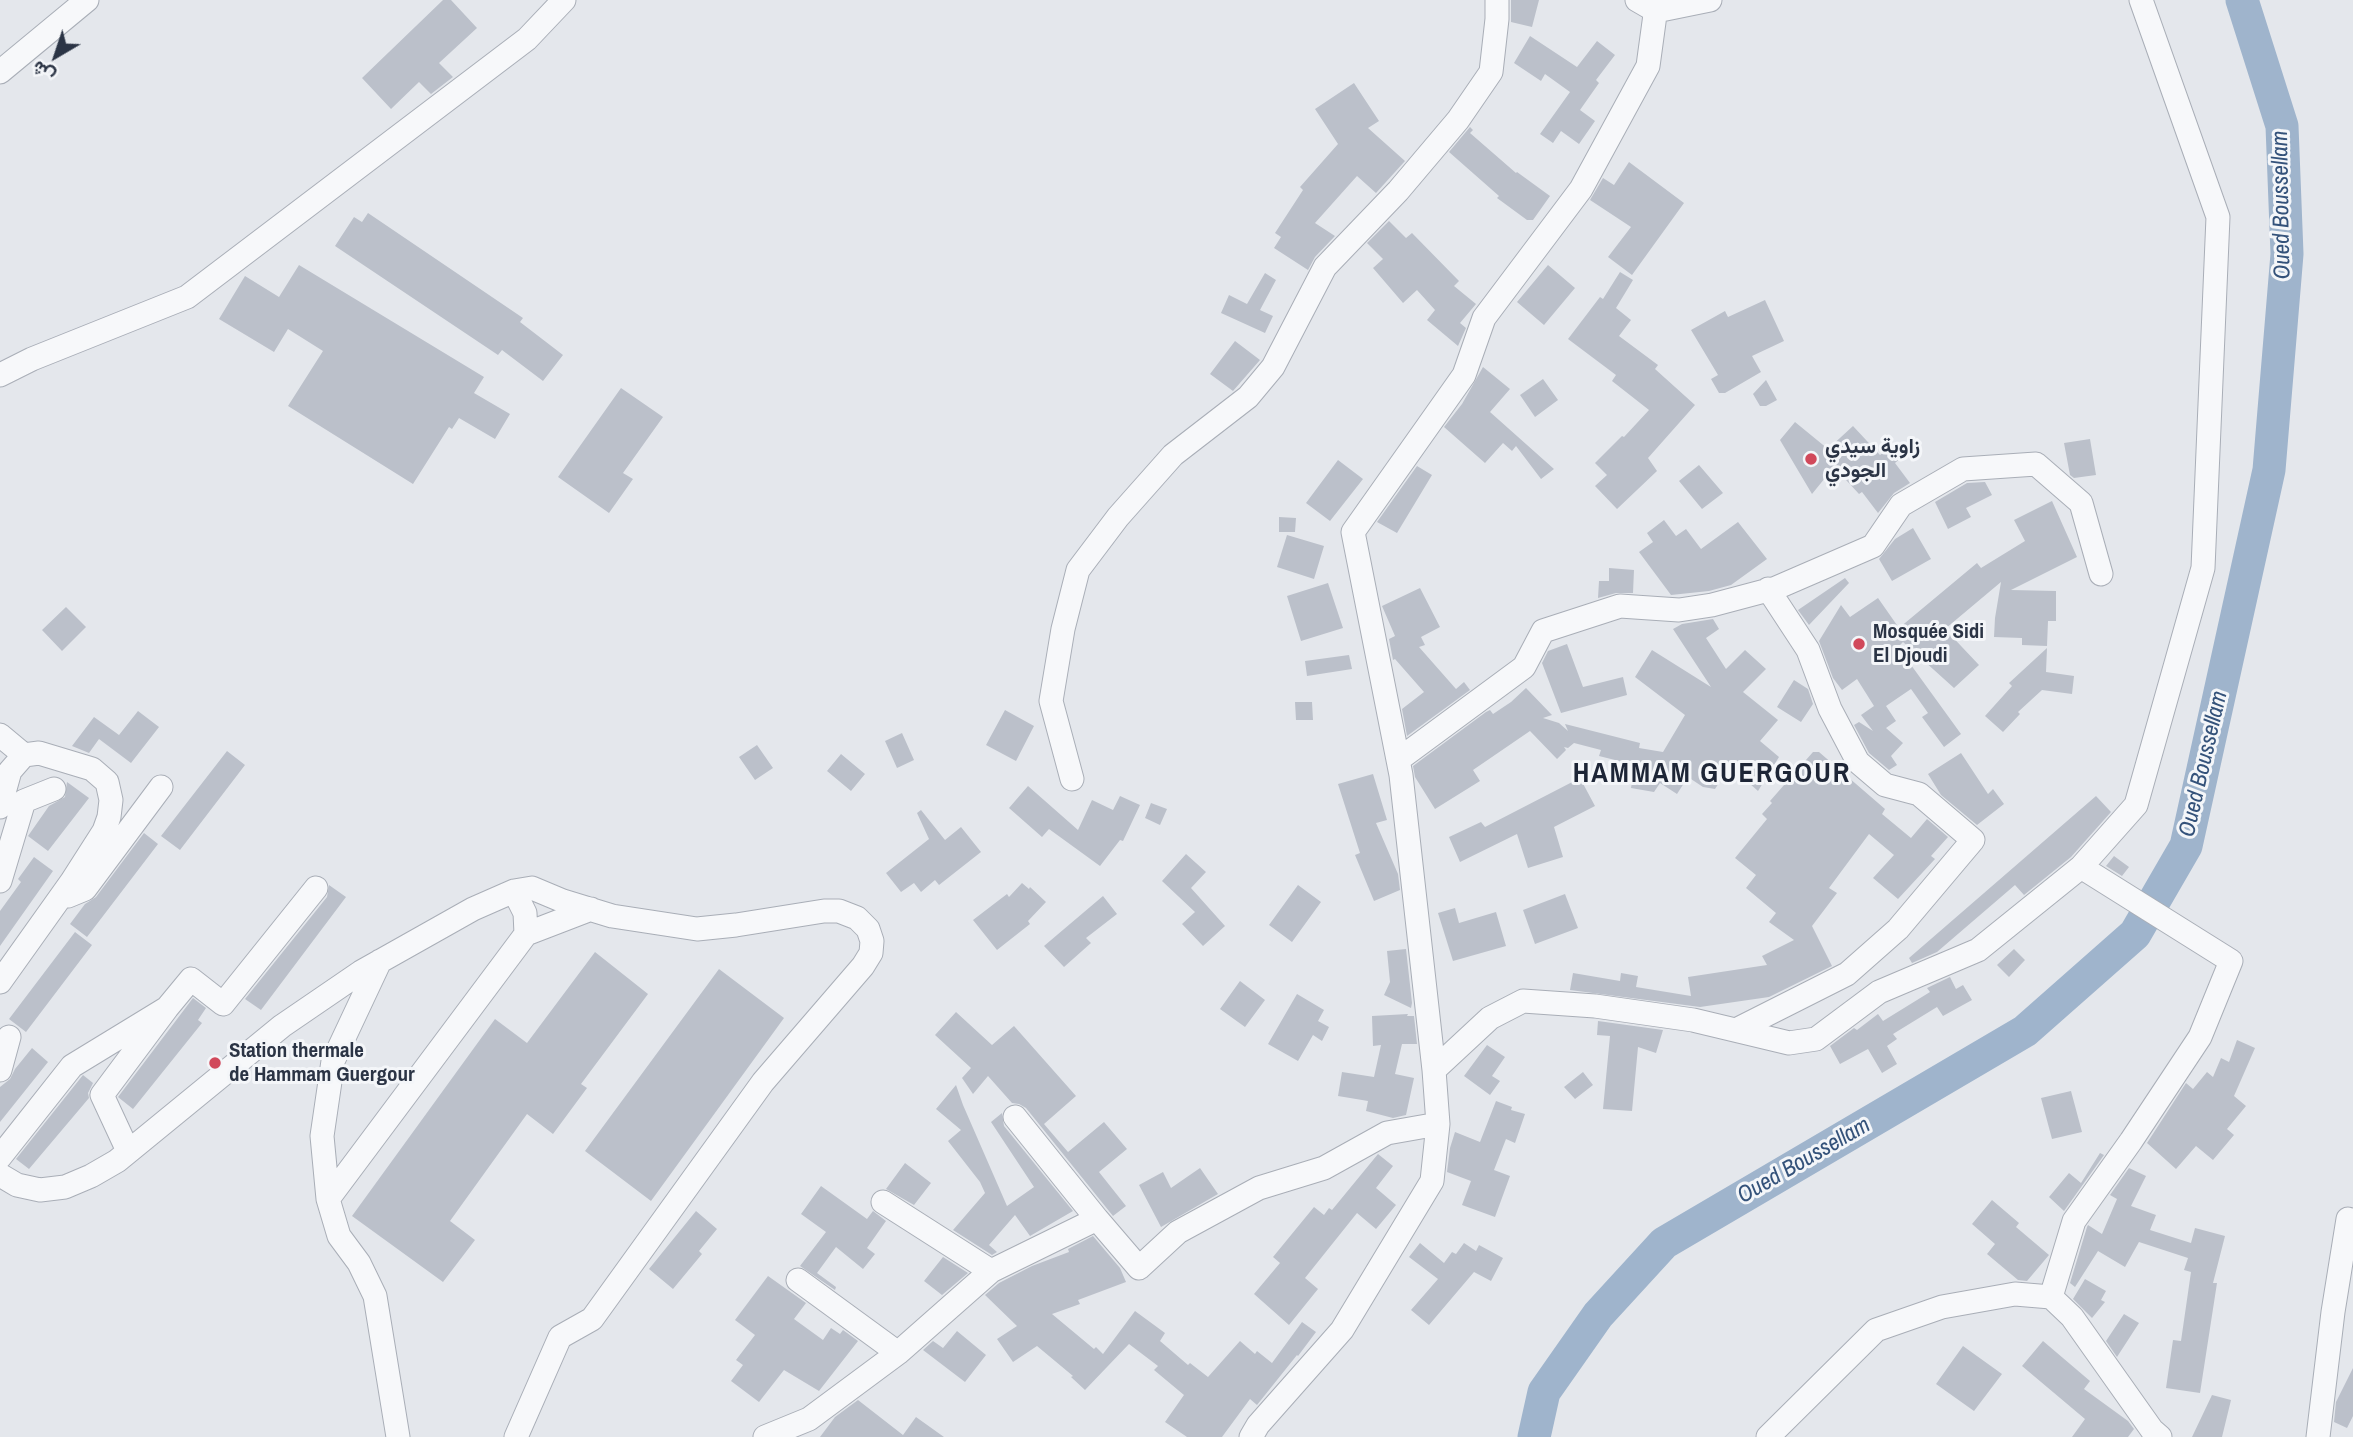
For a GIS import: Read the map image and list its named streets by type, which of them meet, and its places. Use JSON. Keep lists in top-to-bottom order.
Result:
{
  "districts": ["HAMMAM GUERGOUR"],
  "water": ["Oued Boussellam"],
  "places": ["زاوية سيدي الجودي", "Mosquée Sidi El Djoudi", "Station thermale de Hammam Guergour"],
  "north": "bottom left"
}
